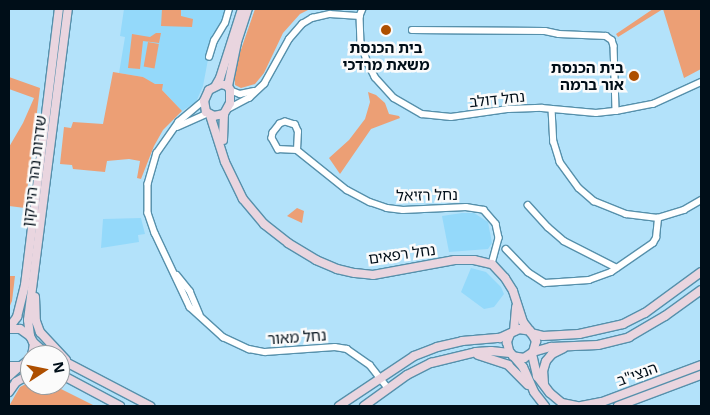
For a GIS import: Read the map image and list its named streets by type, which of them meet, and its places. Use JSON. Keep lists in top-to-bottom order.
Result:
{
  "streets": {
    "main road": ["שדרות נהר הירקון", "נחל רפאים", "הנצי\"ב"],
    "street": ["נחל דולב", "נחל רזיאל", "נחל מאור"]
  },
  "crossings": [
    ["נחל רזיאל", "נחל רפאים"],
    ["נחל רפאים", "נחל מאור"]
  ],
  "places": ["בית הכנסת משאת מרדכי", "בית הכנסת אור ברמה"],
  "north": "right"
}
